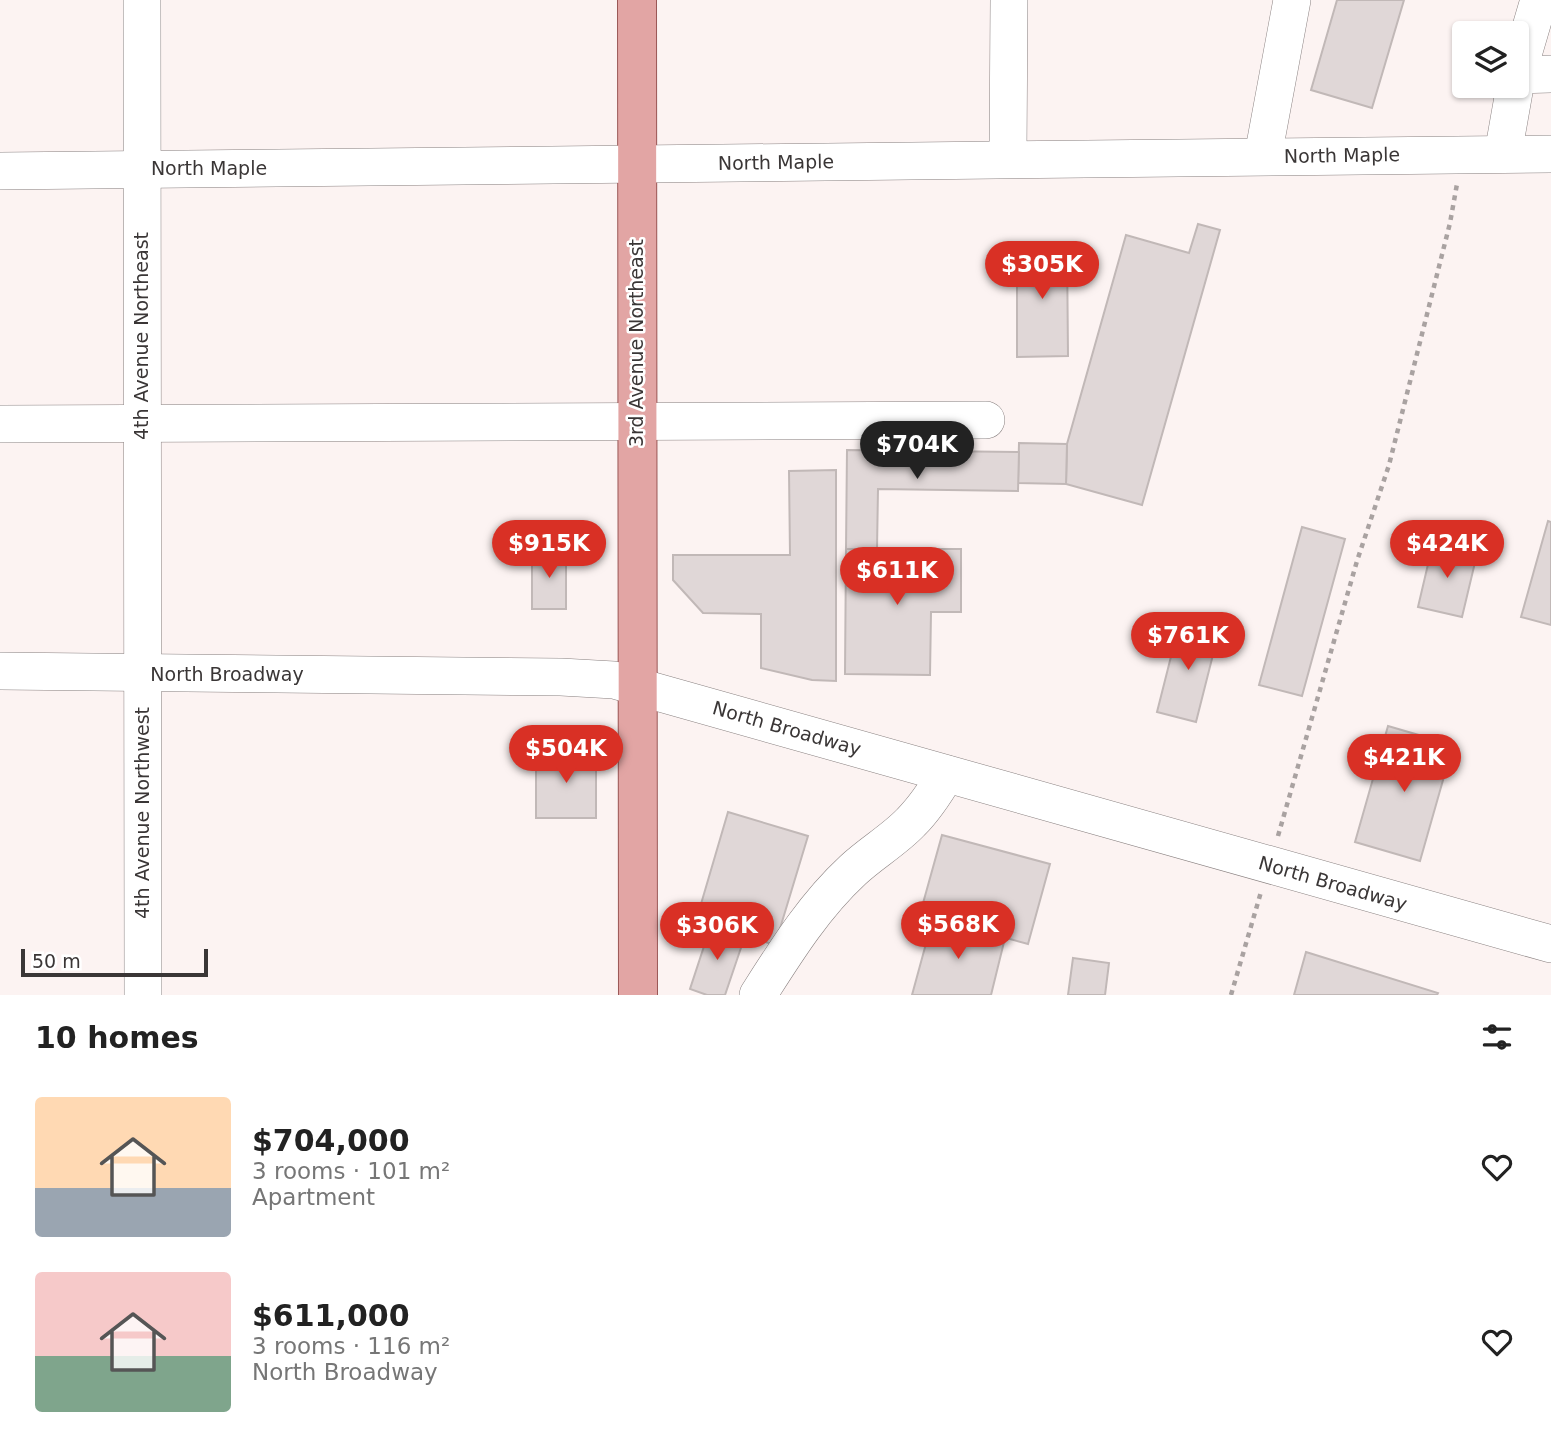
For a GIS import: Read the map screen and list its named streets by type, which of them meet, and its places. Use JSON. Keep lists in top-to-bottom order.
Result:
{
  "streets": {
    "main road": ["3rd Avenue Northeast"],
    "street": [
      "North Maple",
      "4th Avenue Northeast",
      "North Broadway",
      "4th Avenue Northwest"
    ]
  },
  "crossings": [
    ["North Maple", "4th Avenue Northeast"],
    ["North Maple", "3rd Avenue Northeast"],
    ["4th Avenue Northeast", "North Broadway"],
    ["4th Avenue Northeast", "4th Avenue Northwest"],
    ["3rd Avenue Northeast", "North Broadway"],
    ["North Broadway", "4th Avenue Northwest"]
  ],
  "scale_bar": "50 m",
  "page": {
    "price": [
      "$305K",
      "$704K",
      "$915K",
      "$424K",
      "$611K",
      "$761K",
      "$504K",
      "$421K",
      "$568K",
      "$306K"
    ],
    "scale": "50 m",
    "heading": "10 homes",
    "list": [
      {
        "name": "$704,000",
        "note": "3 rooms · 101 m² · Apartment"
      },
      {
        "name": "$611,000",
        "note": "3 rooms · 116 m² · North Broadway"
      }
    ]
  }
}
